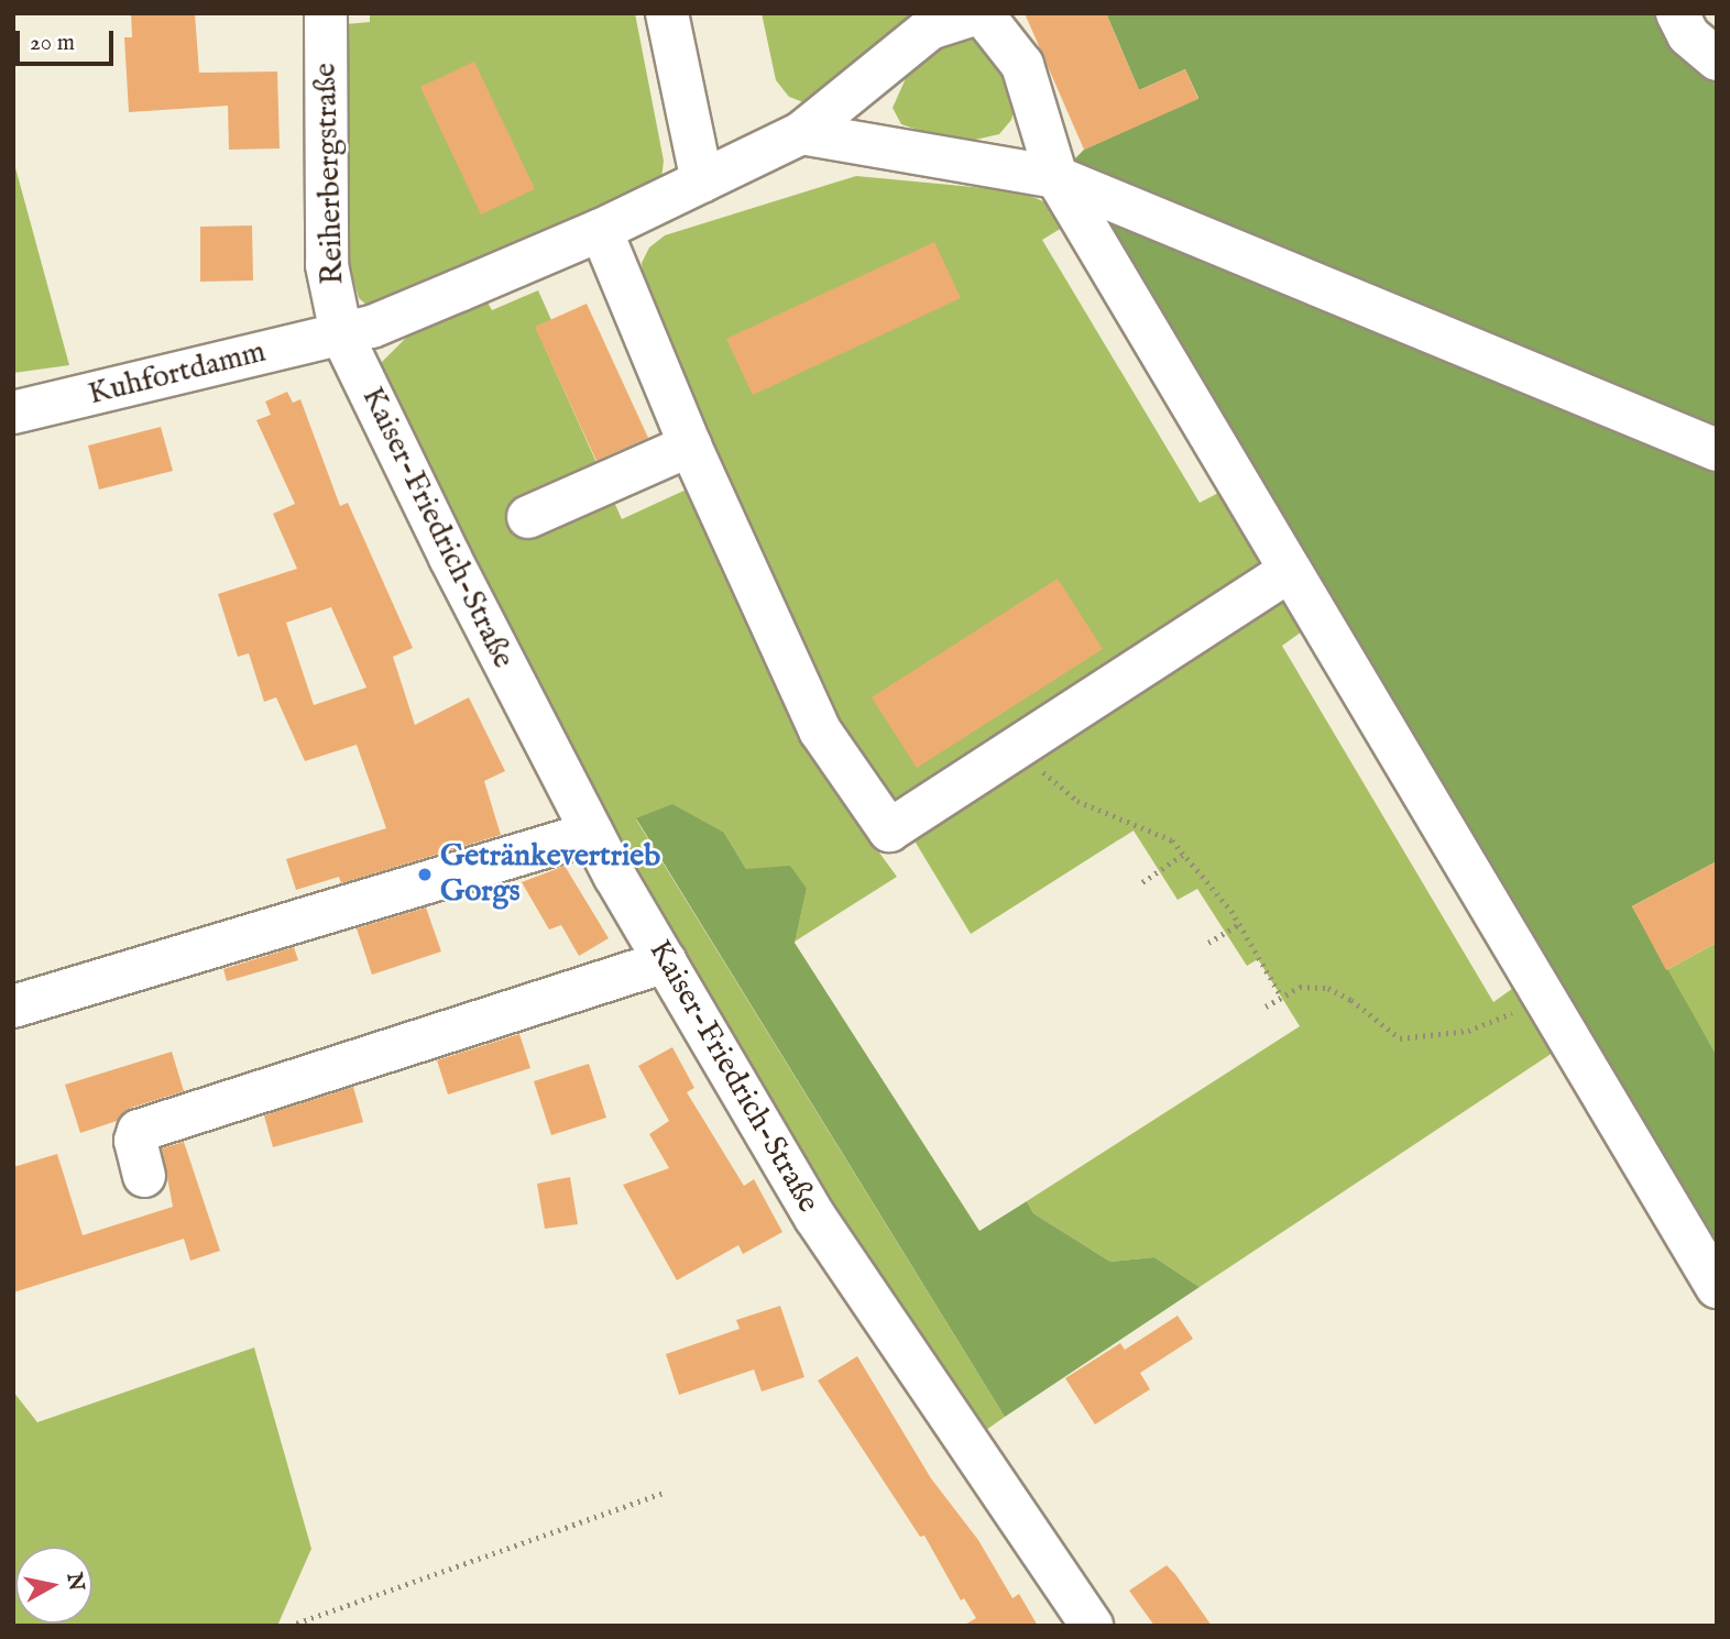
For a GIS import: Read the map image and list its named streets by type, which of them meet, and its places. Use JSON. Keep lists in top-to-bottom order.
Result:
{
  "streets": {
    "street": ["Reiherbergstraße", "Kuhfortdamm", "Kaiser-Friedrich-Straße"]
  },
  "crossings": [
    ["Reiherbergstraße", "Kuhfortdamm"],
    ["Reiherbergstraße", "Kaiser-Friedrich-Straße"],
    ["Kuhfortdamm", "Kaiser-Friedrich-Straße"]
  ],
  "places": ["Getränkevertrieb Gorgs"],
  "scale_bar": "20 m",
  "north": "right"
}
